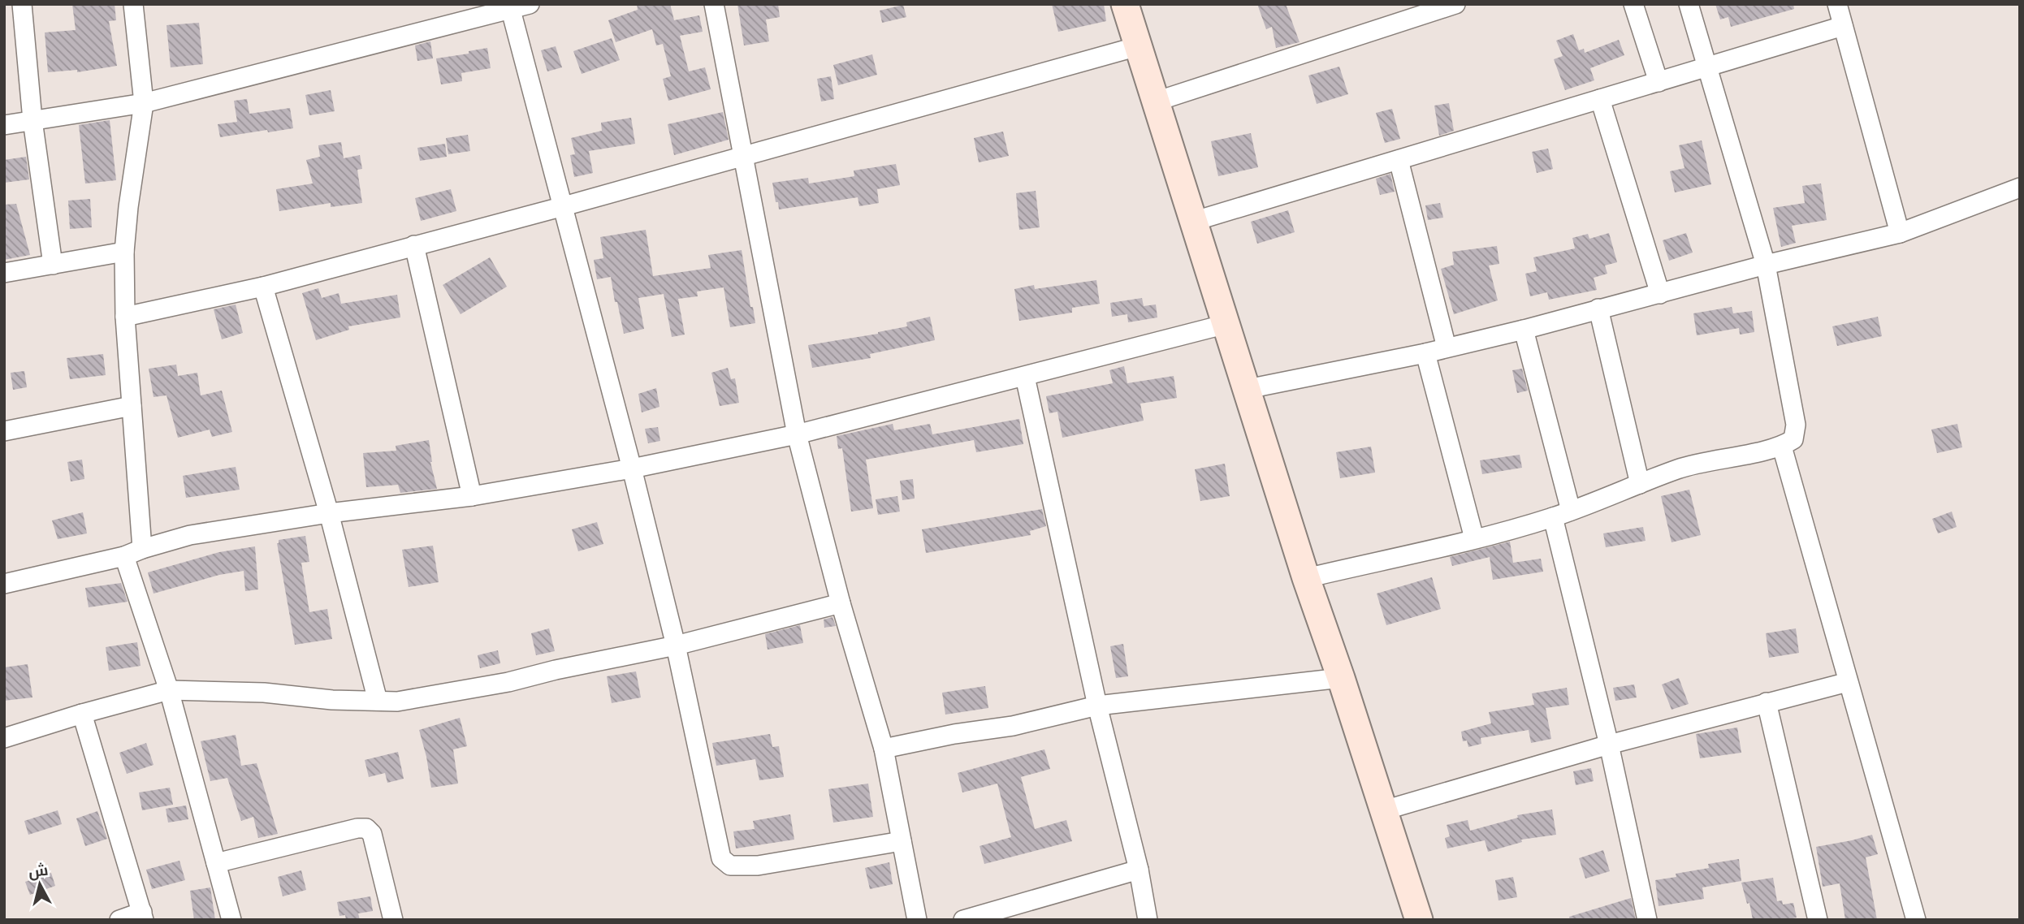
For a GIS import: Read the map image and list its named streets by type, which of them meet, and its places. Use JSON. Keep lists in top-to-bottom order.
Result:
{
  "north": "top"
}
